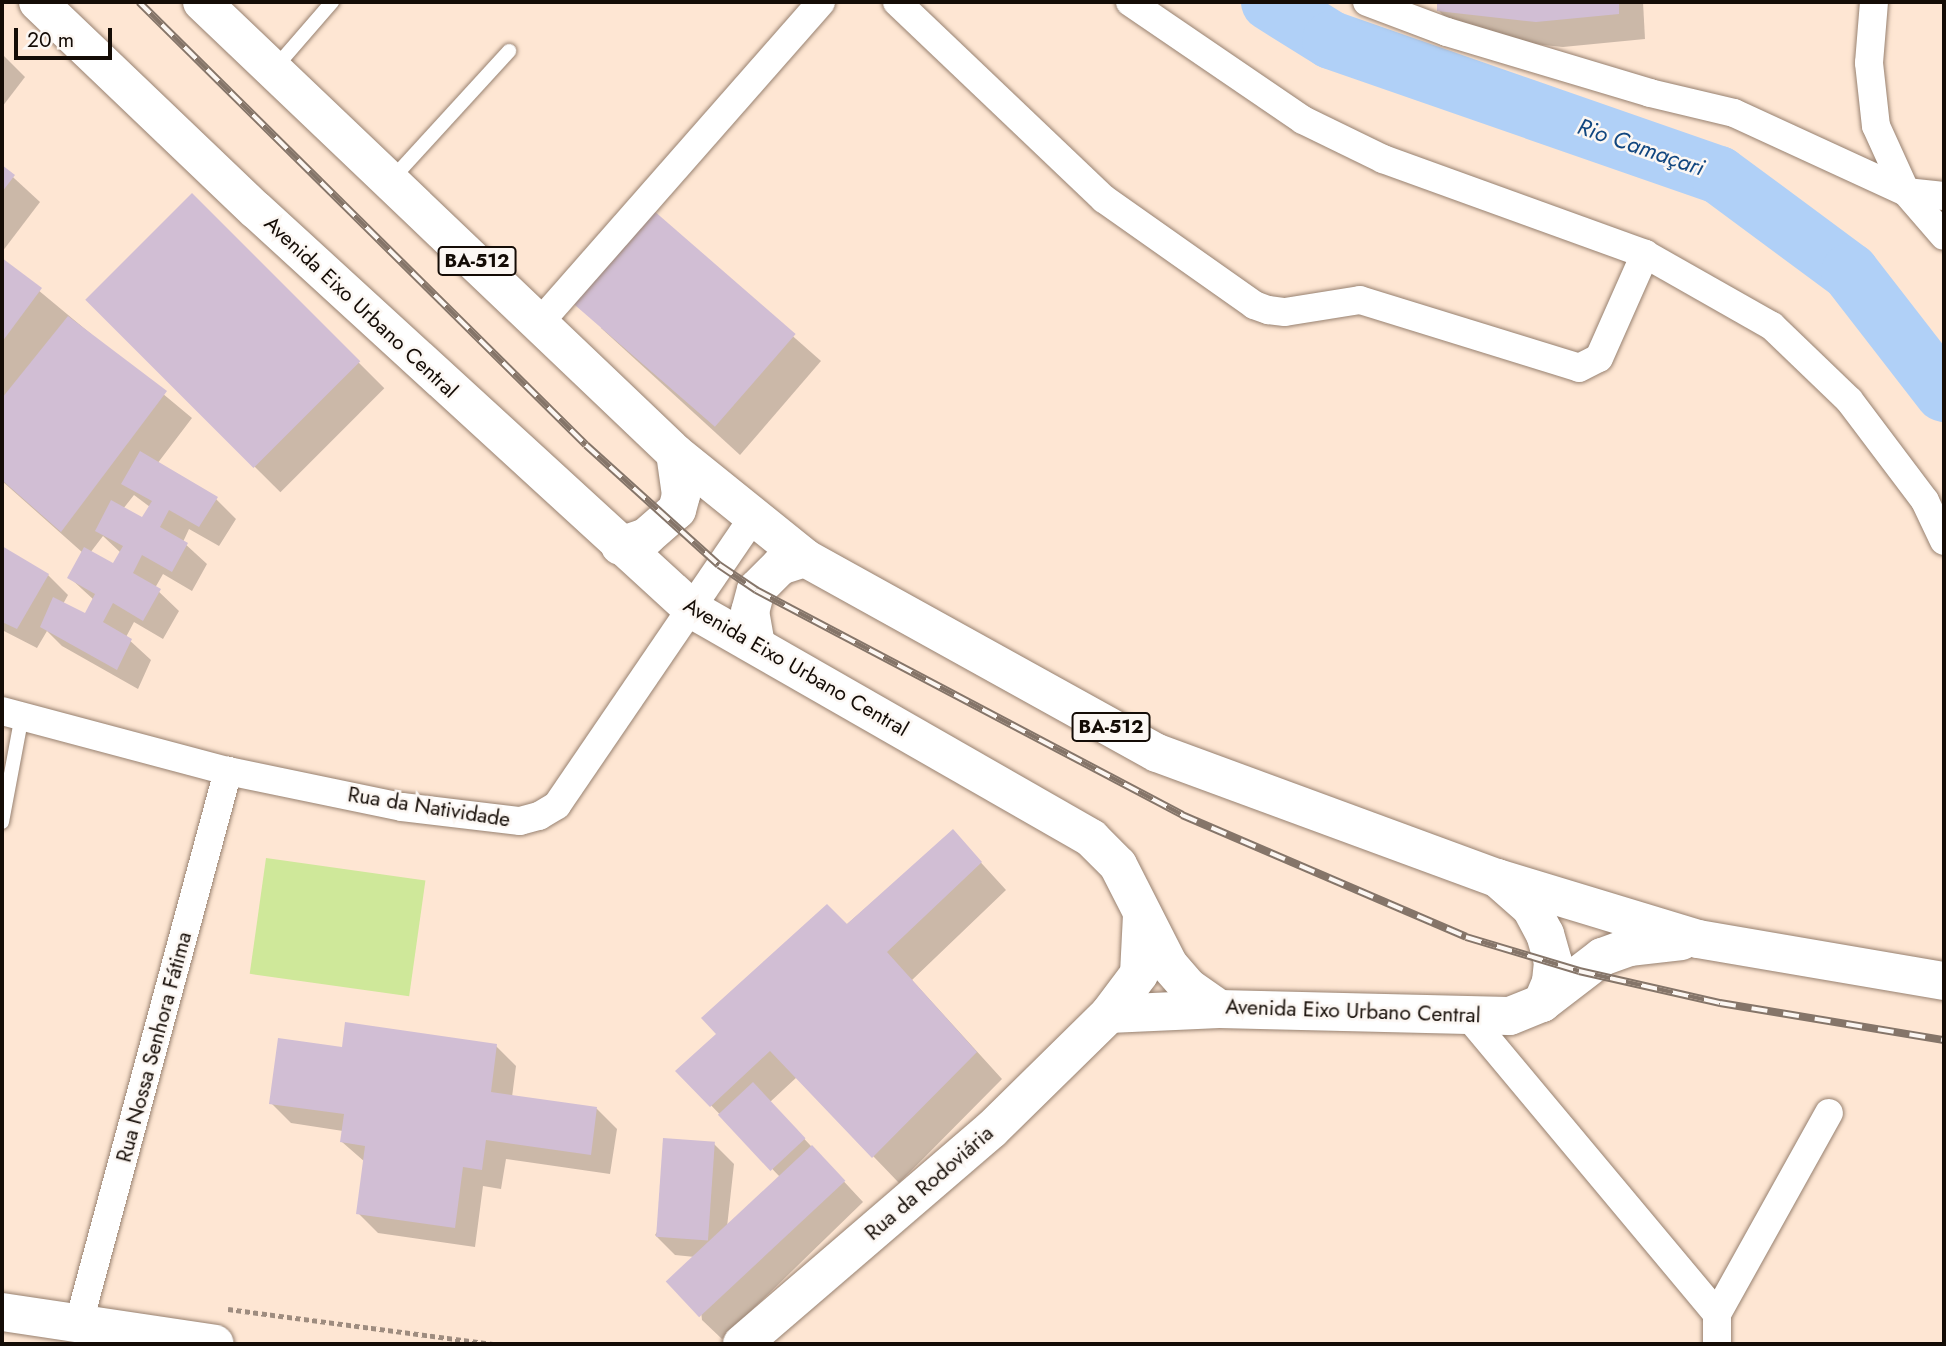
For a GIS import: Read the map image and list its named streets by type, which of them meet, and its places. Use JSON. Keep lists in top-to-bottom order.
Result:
{
  "streets": {
    "main road": ["BA-512", "Avenida Eixo Urbano Central", "Rua da Rodoviária"],
    "street": ["Rua da Natividade", "Rua Nossa Senhora Fátima"]
  },
  "crossings": [
    ["BA-512", "Avenida Eixo Urbano Central"],
    ["BA-512", "Rua da Natividade"],
    ["Avenida Eixo Urbano Central", "Rua da Natividade"],
    ["Avenida Eixo Urbano Central", "Rua da Rodoviária"],
    ["Rua da Natividade", "Rua Nossa Senhora Fátima"]
  ],
  "water": ["Rio Camaçari"],
  "scale_bar": "20 m"
}
